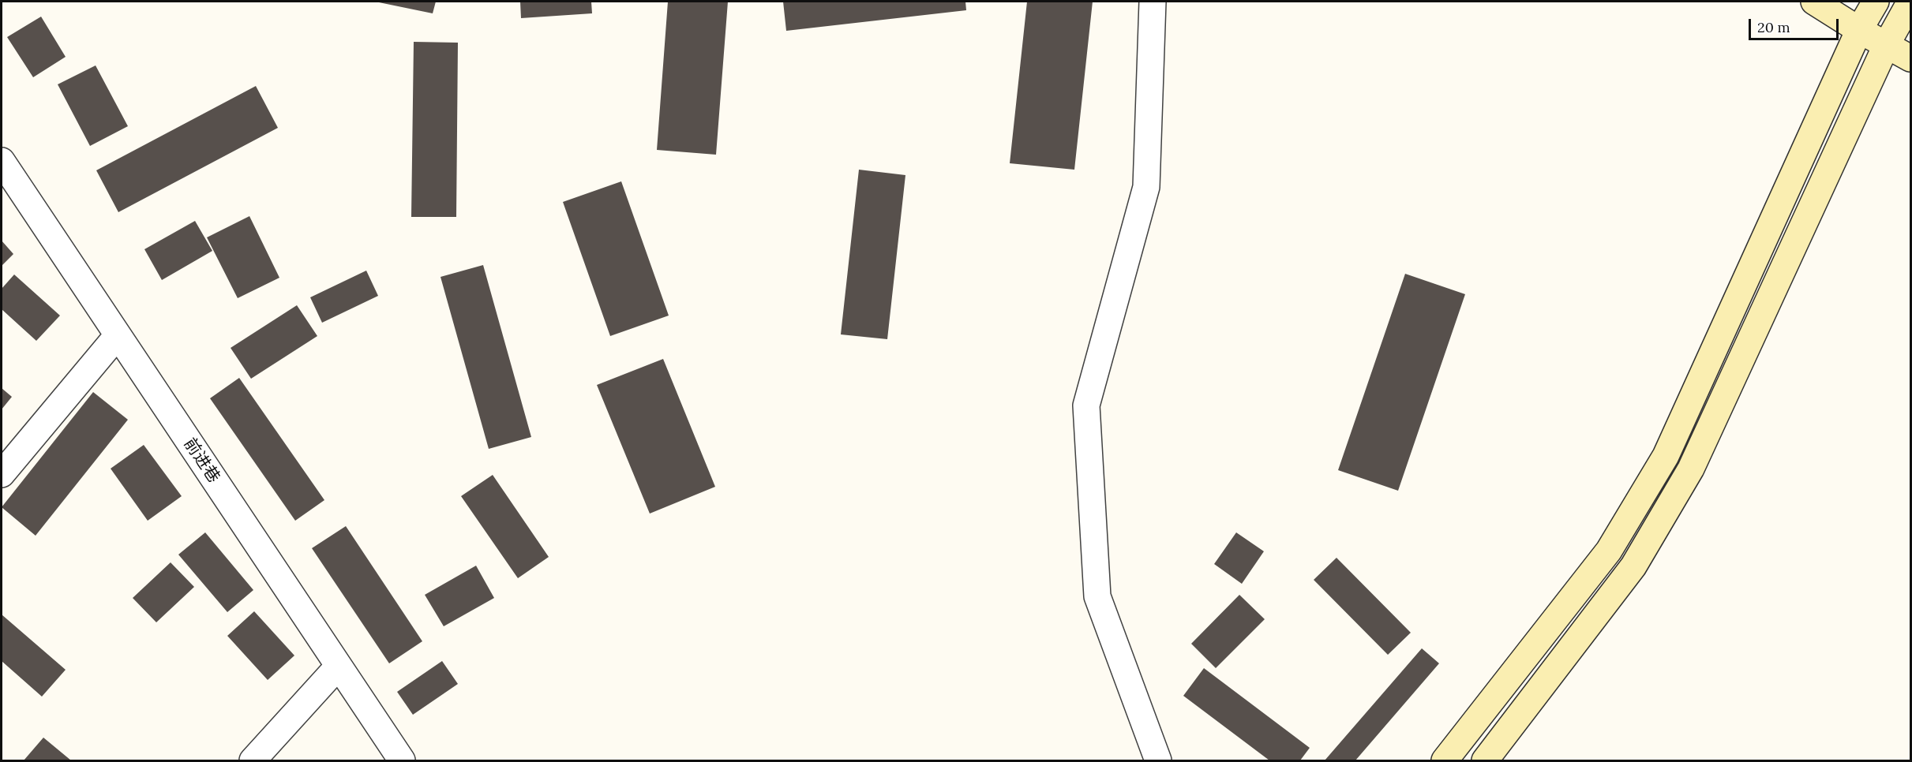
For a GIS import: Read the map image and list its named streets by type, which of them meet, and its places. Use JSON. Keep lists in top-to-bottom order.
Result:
{
  "streets": {
    "street": ["前进巷"]
  },
  "scale_bar": "20 m"
}
